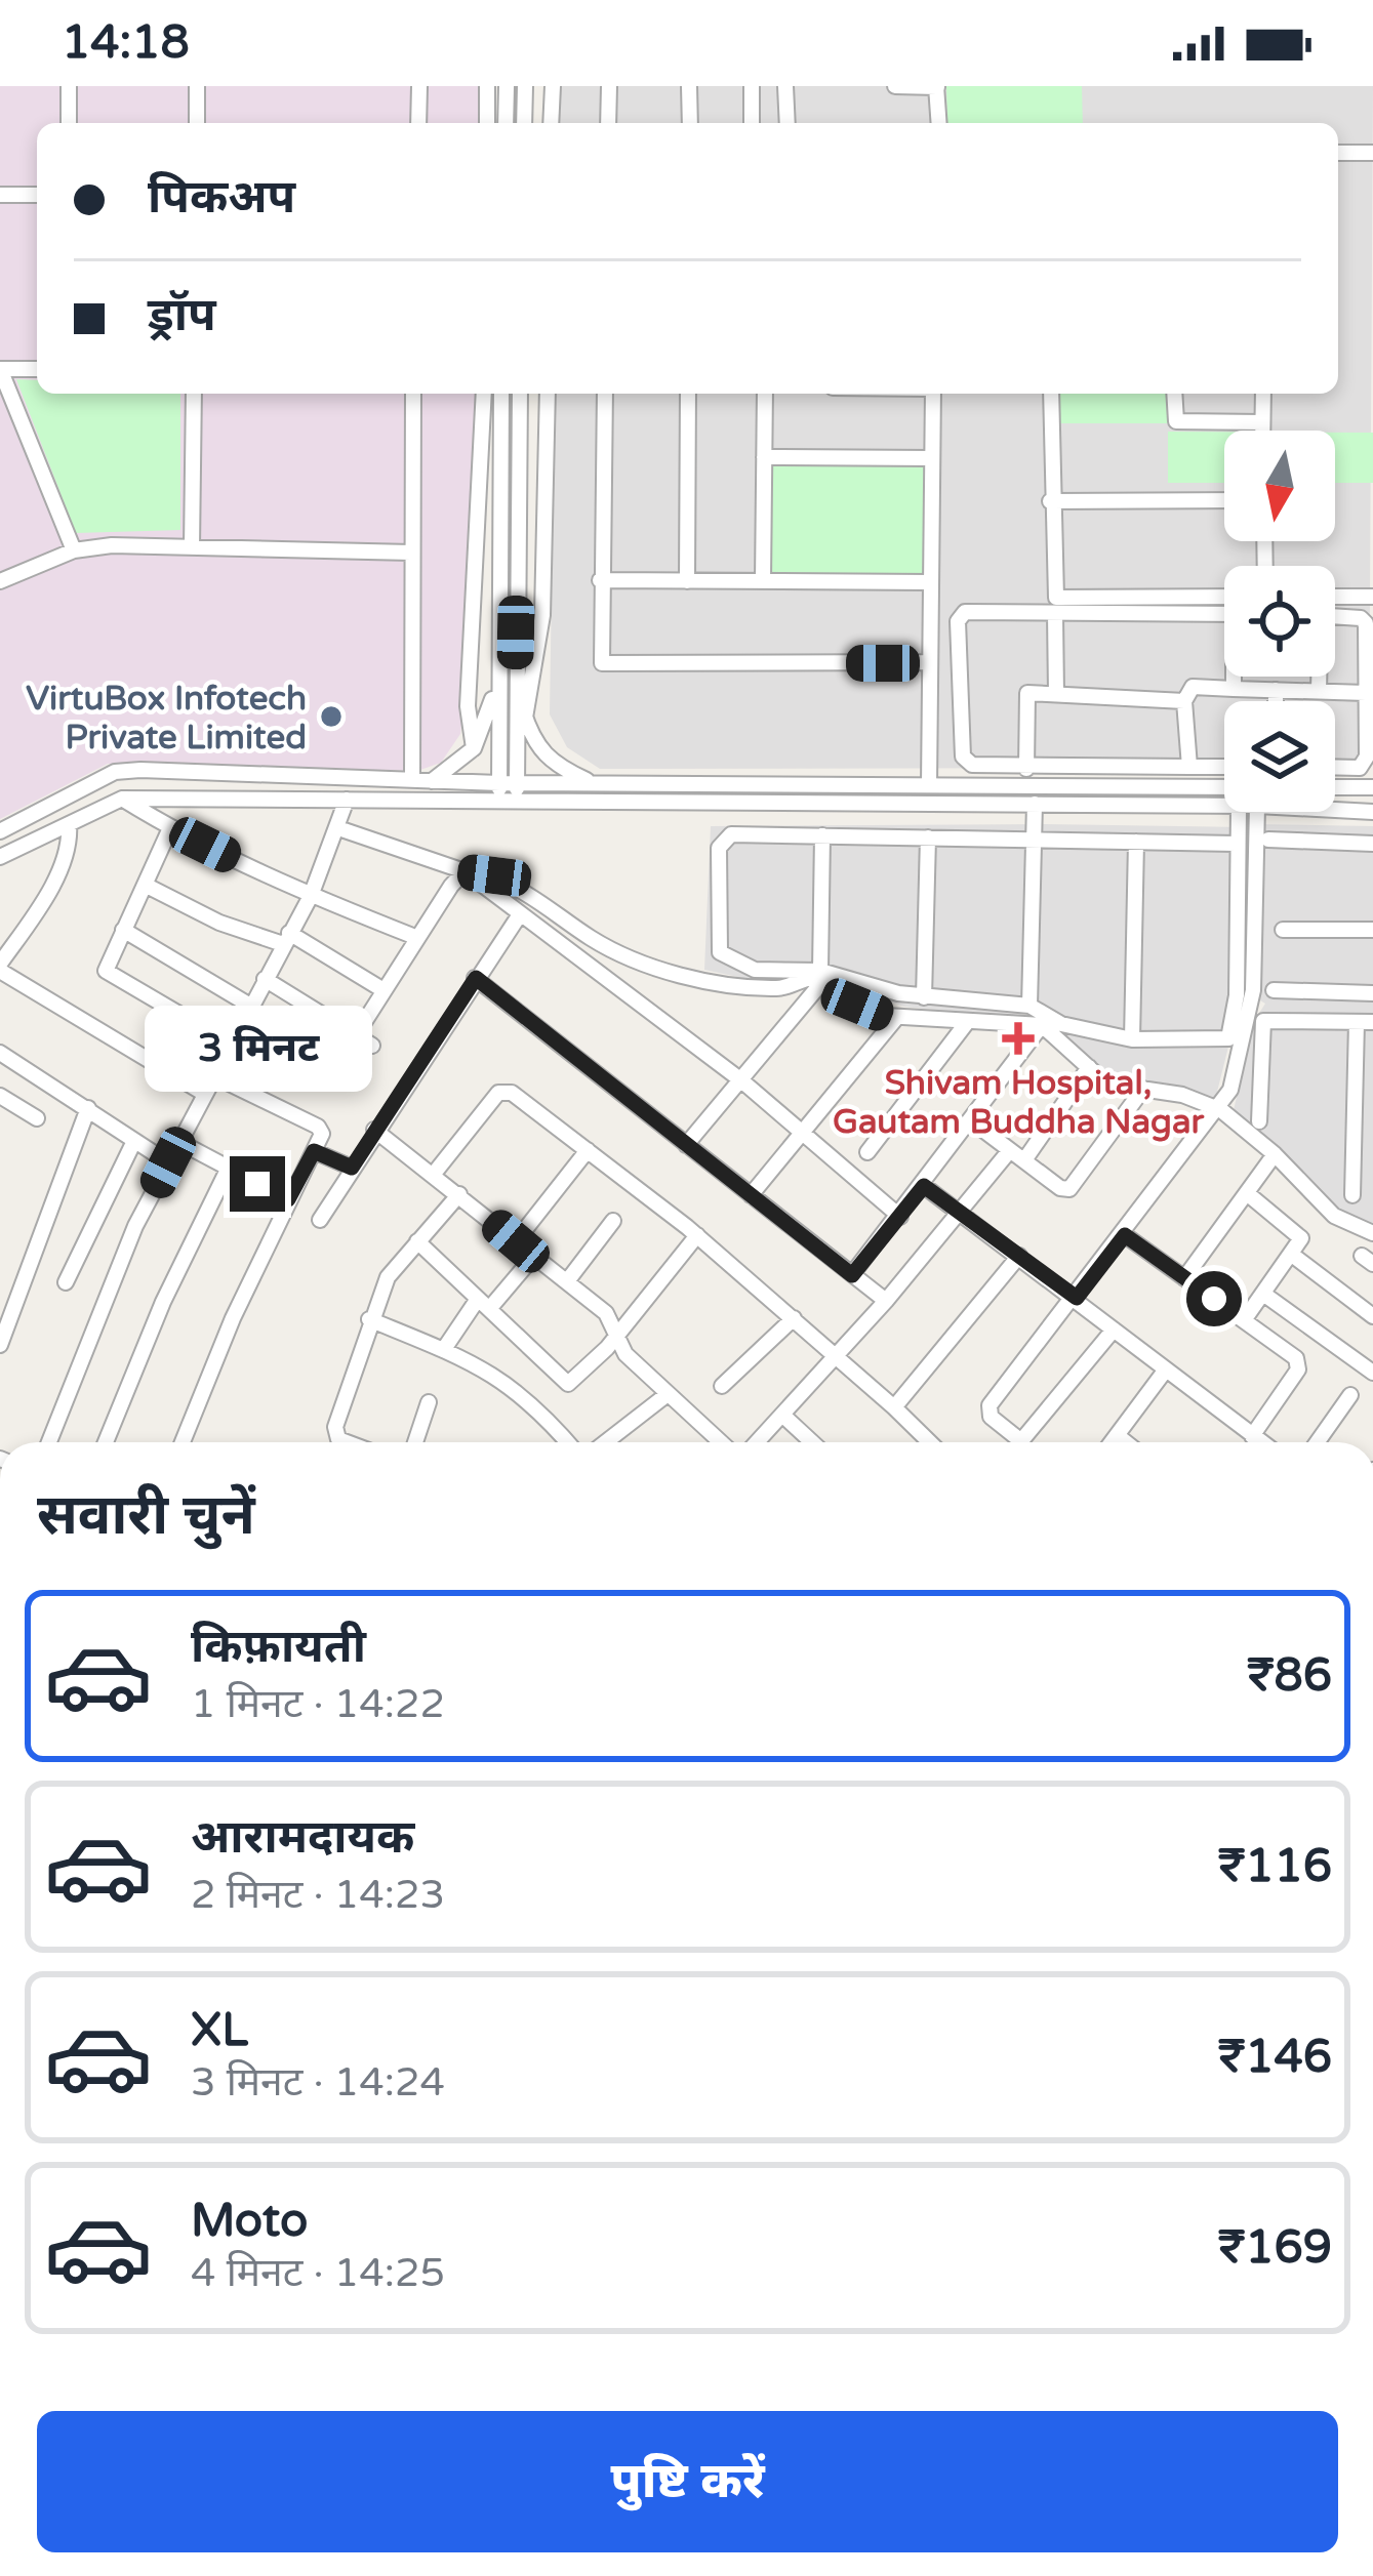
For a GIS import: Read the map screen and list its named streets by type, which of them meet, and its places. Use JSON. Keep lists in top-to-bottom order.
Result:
{
  "places": {
    "other": ["VirtuBox Infotech Private Limited"],
    "health": ["Shivam Hospital, Gautam Buddha Nagar"]
  },
  "north": "bottom",
  "page": {
    "status": "14:18",
    "banner": ["पिकअप", "ड्रॉप"],
    "bubble": "3 मिनट",
    "heading": "सवारी चुनें",
    "list": [
      {
        "name": "किफ़ायती",
        "note": "1 मिनट · 14:22",
        "value": "₹86"
      },
      {
        "name": "आरामदायक",
        "note": "2 मिनट · 14:23",
        "value": "₹116"
      },
      {
        "name": "XL",
        "note": "3 मिनट · 14:24",
        "value": "₹146"
      },
      {
        "name": "Moto",
        "note": "4 मिनट · 14:25",
        "value": "₹169"
      }
    ],
    "buttons": "पुष्टि करें"
  }
}
